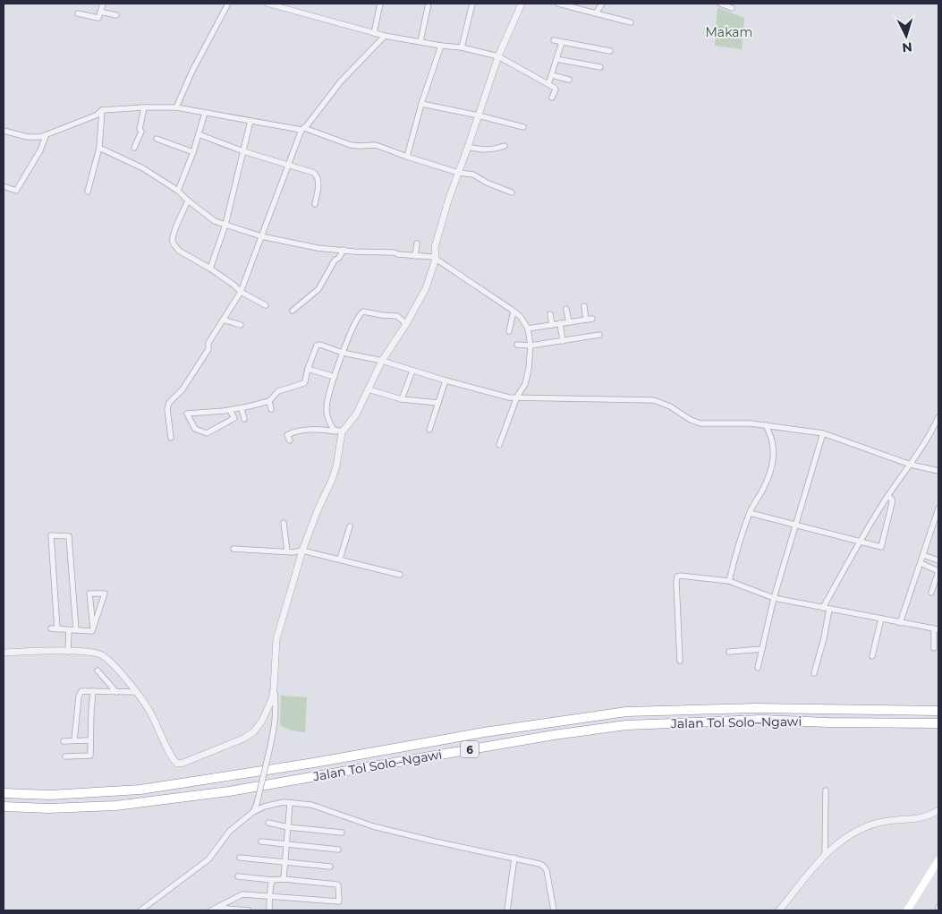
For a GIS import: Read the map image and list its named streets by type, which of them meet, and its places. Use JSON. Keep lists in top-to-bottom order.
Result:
{
  "streets": {
    "highway": ["Jalan Tol Solo–Ngawi", "6"]
  },
  "parks": ["Makam"],
  "north": "bottom"
}
